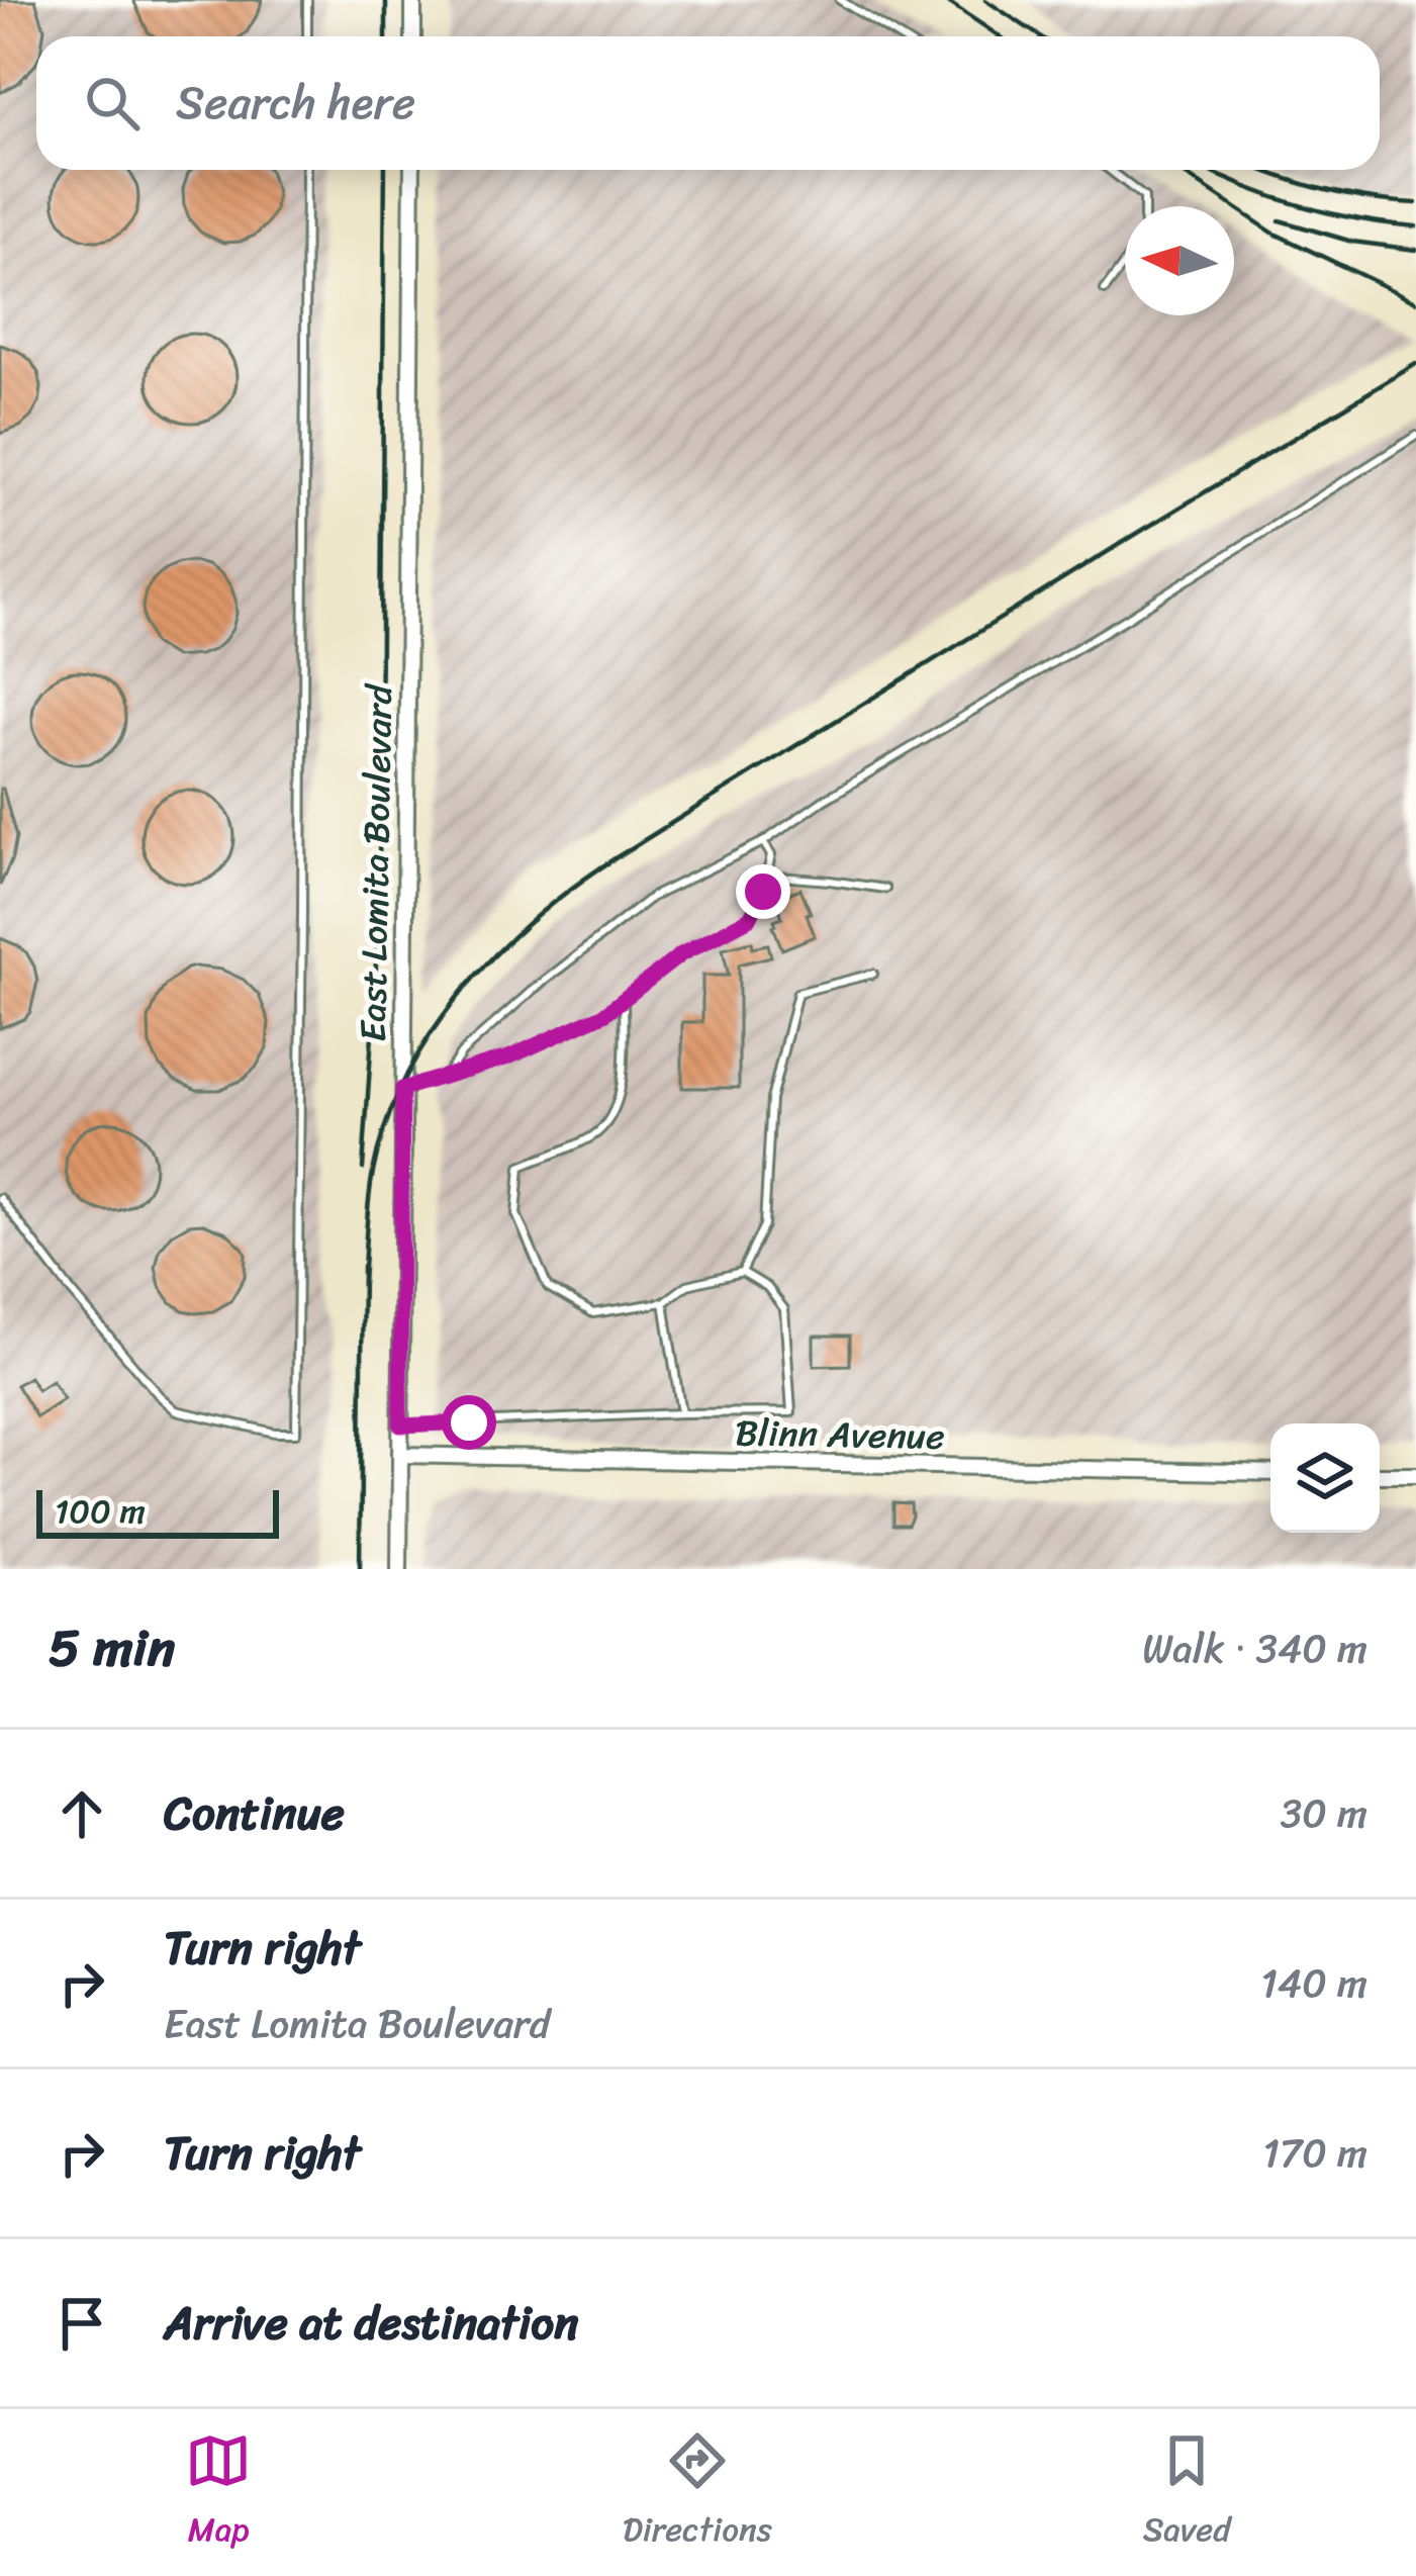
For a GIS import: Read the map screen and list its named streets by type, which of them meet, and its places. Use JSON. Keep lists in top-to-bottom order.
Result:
{
  "streets": {
    "street": ["East Lomita Boulevard", "Blinn Avenue"]
  },
  "crossings": [
    ["East Lomita Boulevard", "Blinn Avenue"]
  ],
  "scale_bar": "100 m",
  "north": "left",
  "page": {
    "search": "Search here",
    "scale": "100 m",
    "heading": ["5 min", "Walk · 340 m"],
    "list": [
      ["Continue", "30 m"],
      ["Turn right", "East Lomita Boulevard", "140 m"],
      ["Turn right", "170 m"],
      "Arrive at destination"
    ],
    "nav": ["Map", "Directions", "Saved"]
  }
}
